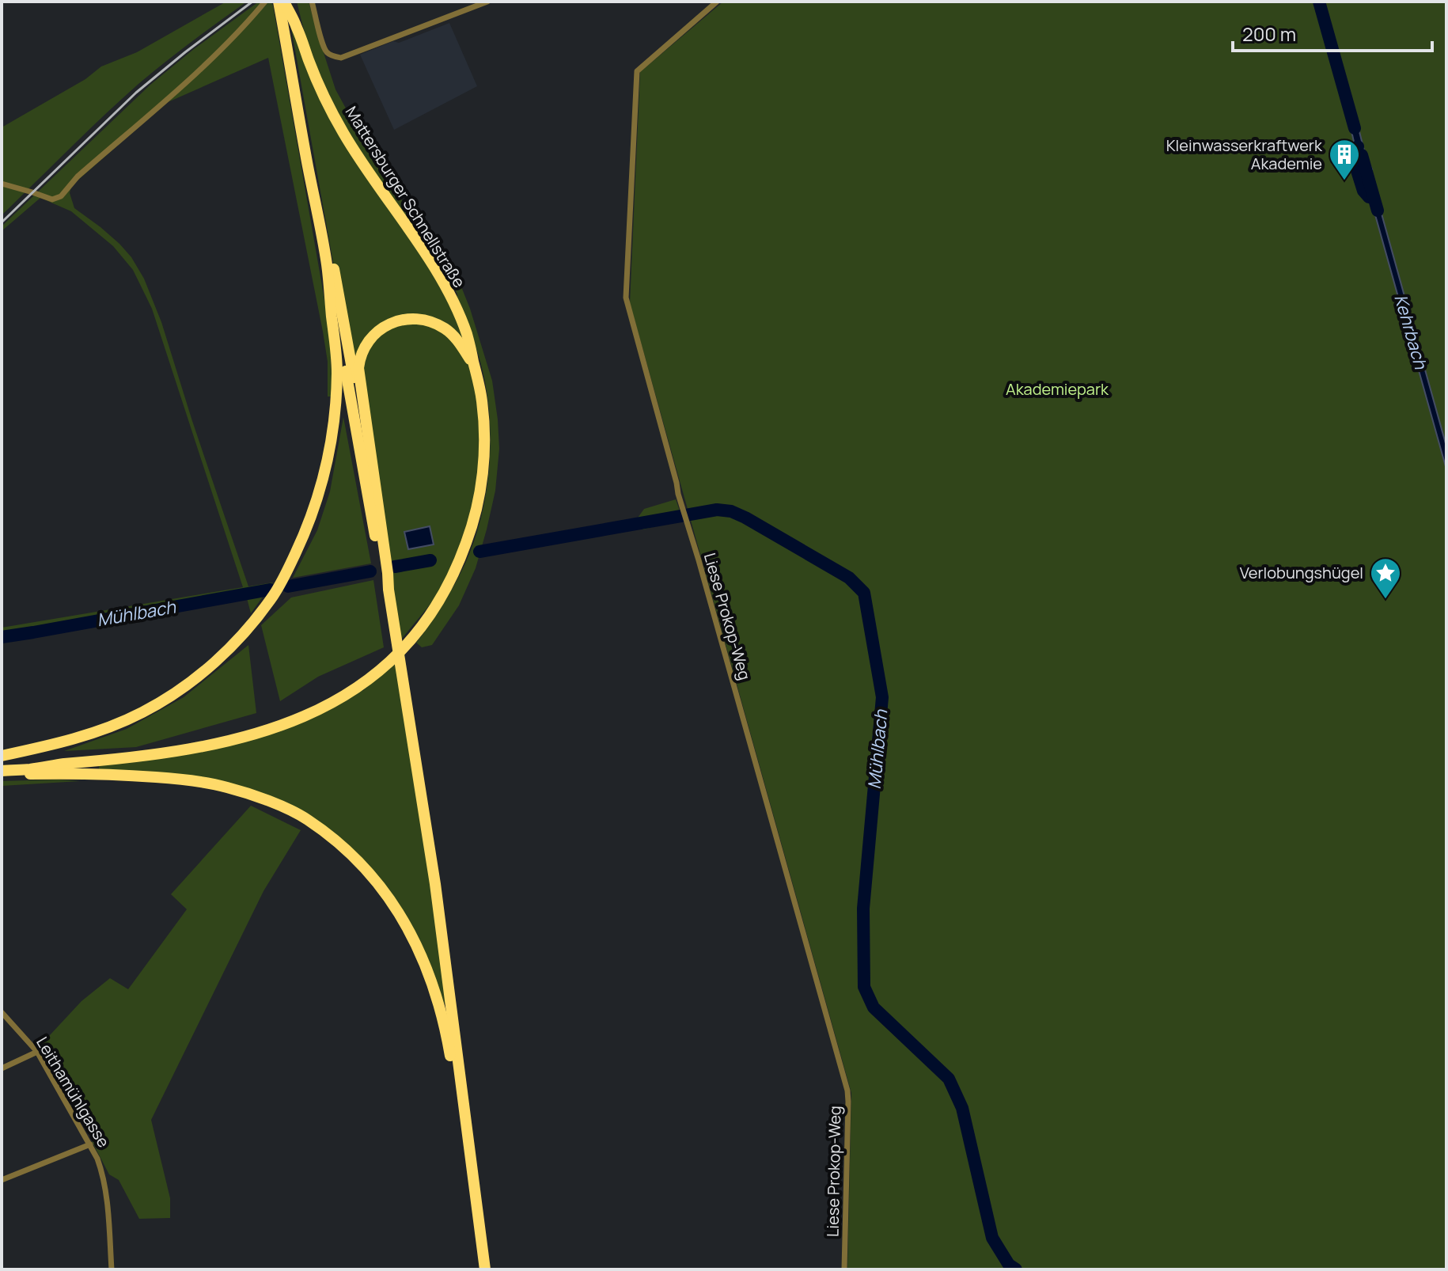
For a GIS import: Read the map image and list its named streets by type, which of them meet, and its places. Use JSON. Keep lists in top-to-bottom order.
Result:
{
  "streets": {
    "highway": ["Mattersburger Schnellstraße"],
    "street": ["Liese Prokop-Weg", "Leithamühlgasse"]
  },
  "water": ["Kehrbach", "Mühlbach"],
  "parks": ["Akademiepark"],
  "places": {
    "building": ["Kleinwasserkraftwerk Akademie"],
    "place": ["Verlobungshügel"]
  },
  "scale_bar": "200 m"
}
